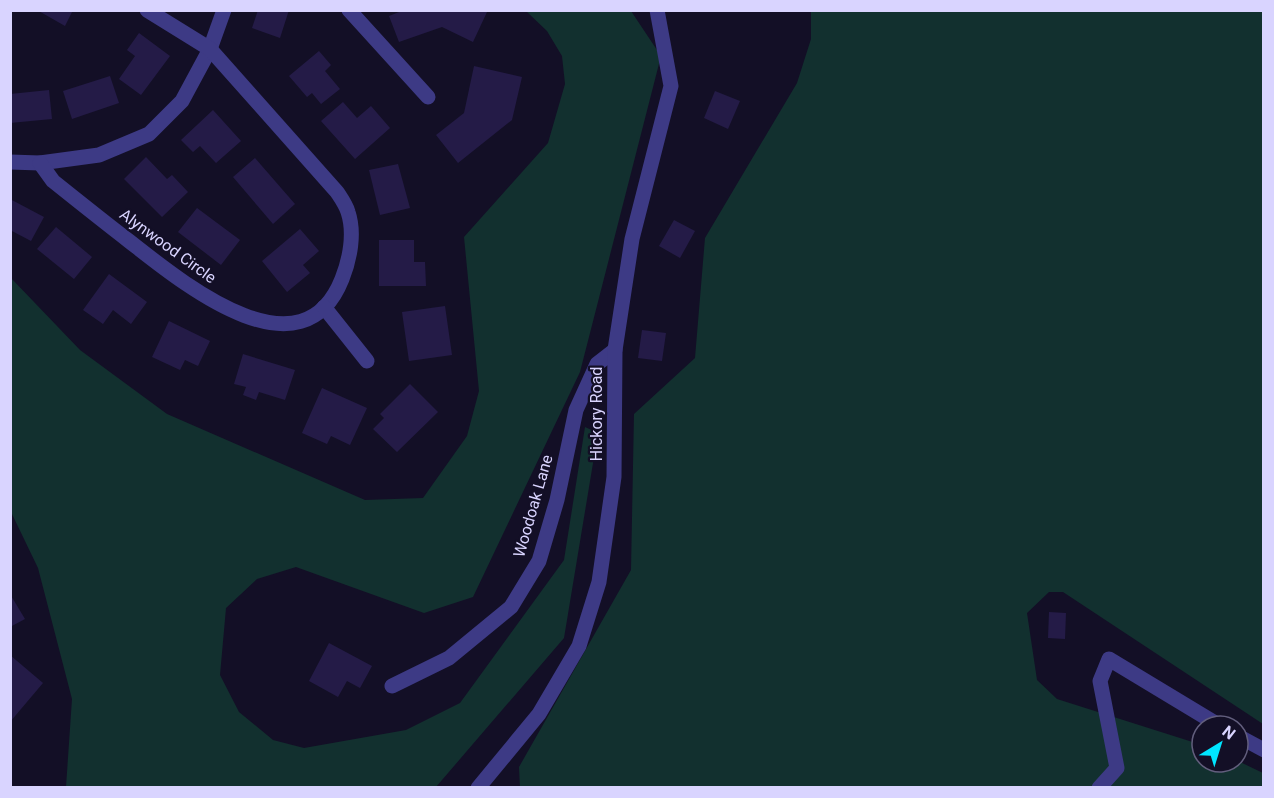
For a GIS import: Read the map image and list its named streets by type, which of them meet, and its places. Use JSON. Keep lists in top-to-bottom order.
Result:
{
  "streets": {
    "street": ["Alynwood Circle", "Hickory Road", "Woodoak Lane"]
  },
  "crossings": [
    ["Hickory Road", "Woodoak Lane"]
  ],
  "north": "top right"
}
